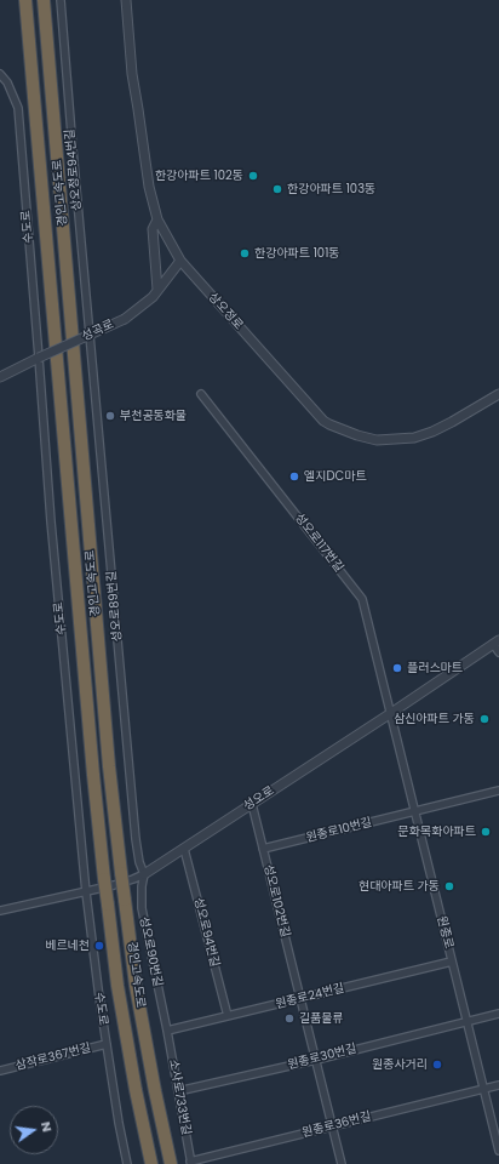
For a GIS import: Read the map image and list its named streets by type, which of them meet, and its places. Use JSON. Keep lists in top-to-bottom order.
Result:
{
  "streets": {
    "highway": ["경인고속도로"],
    "street": [
      "상오정로94번길",
      "수도로",
      "상오정로",
      "성곡로",
      "성오로117번길",
      "성오로89번길",
      "성오로",
      "원종로10번길",
      "성오로102번길",
      "성오로94번길",
      "원종로",
      "성오로90번길",
      "원종로24번길",
      "삼작로367번길",
      "원종로30번길",
      "소사로733번길",
      "원종로36번길"
    ]
  },
  "crossings": [
    ["상오정로94번길", "성오로89번길"],
    ["수도로", "성곡로"],
    ["수도로", "성오로"],
    ["수도로", "삼작로367번길"],
    ["상오정로", "성곡로"],
    ["성오로117번길", "성오로"],
    ["성오로117번길", "원종로"],
    ["성오로89번길", "성오로"],
    ["성오로89번길", "성오로90번길"],
    ["성오로", "성오로102번길"],
    ["성오로", "성오로94번길"],
    ["성오로", "원종로"],
    ["성오로", "성오로90번길"],
    ["원종로10번길", "성오로102번길"],
    ["원종로10번길", "원종로"],
    ["성오로102번길", "원종로24번길"],
    ["성오로102번길", "원종로30번길"],
    ["성오로102번길", "원종로36번길"],
    ["성오로94번길", "원종로24번길"],
    ["원종로", "원종로24번길"],
    ["원종로", "원종로30번길"],
    ["원종로", "원종로36번길"],
    ["성오로90번길", "원종로24번길"],
    ["성오로90번길", "소사로733번길"],
    ["원종로24번길", "소사로733번길"],
    ["원종로30번길", "소사로733번길"],
    ["소사로733번길", "원종로36번길"]
  ],
  "places": [
    "한강아파트 102동",
    "한강아파트 103동",
    "한강아파트 101동",
    "부천공동화물",
    "엘지DC마트",
    "플러스마트",
    "삼신아파트 가동",
    "문화목화아파트",
    "현대아파트 가동",
    "베르네천",
    "길품물류",
    "원종사거리"
  ],
  "north": "right"
}
